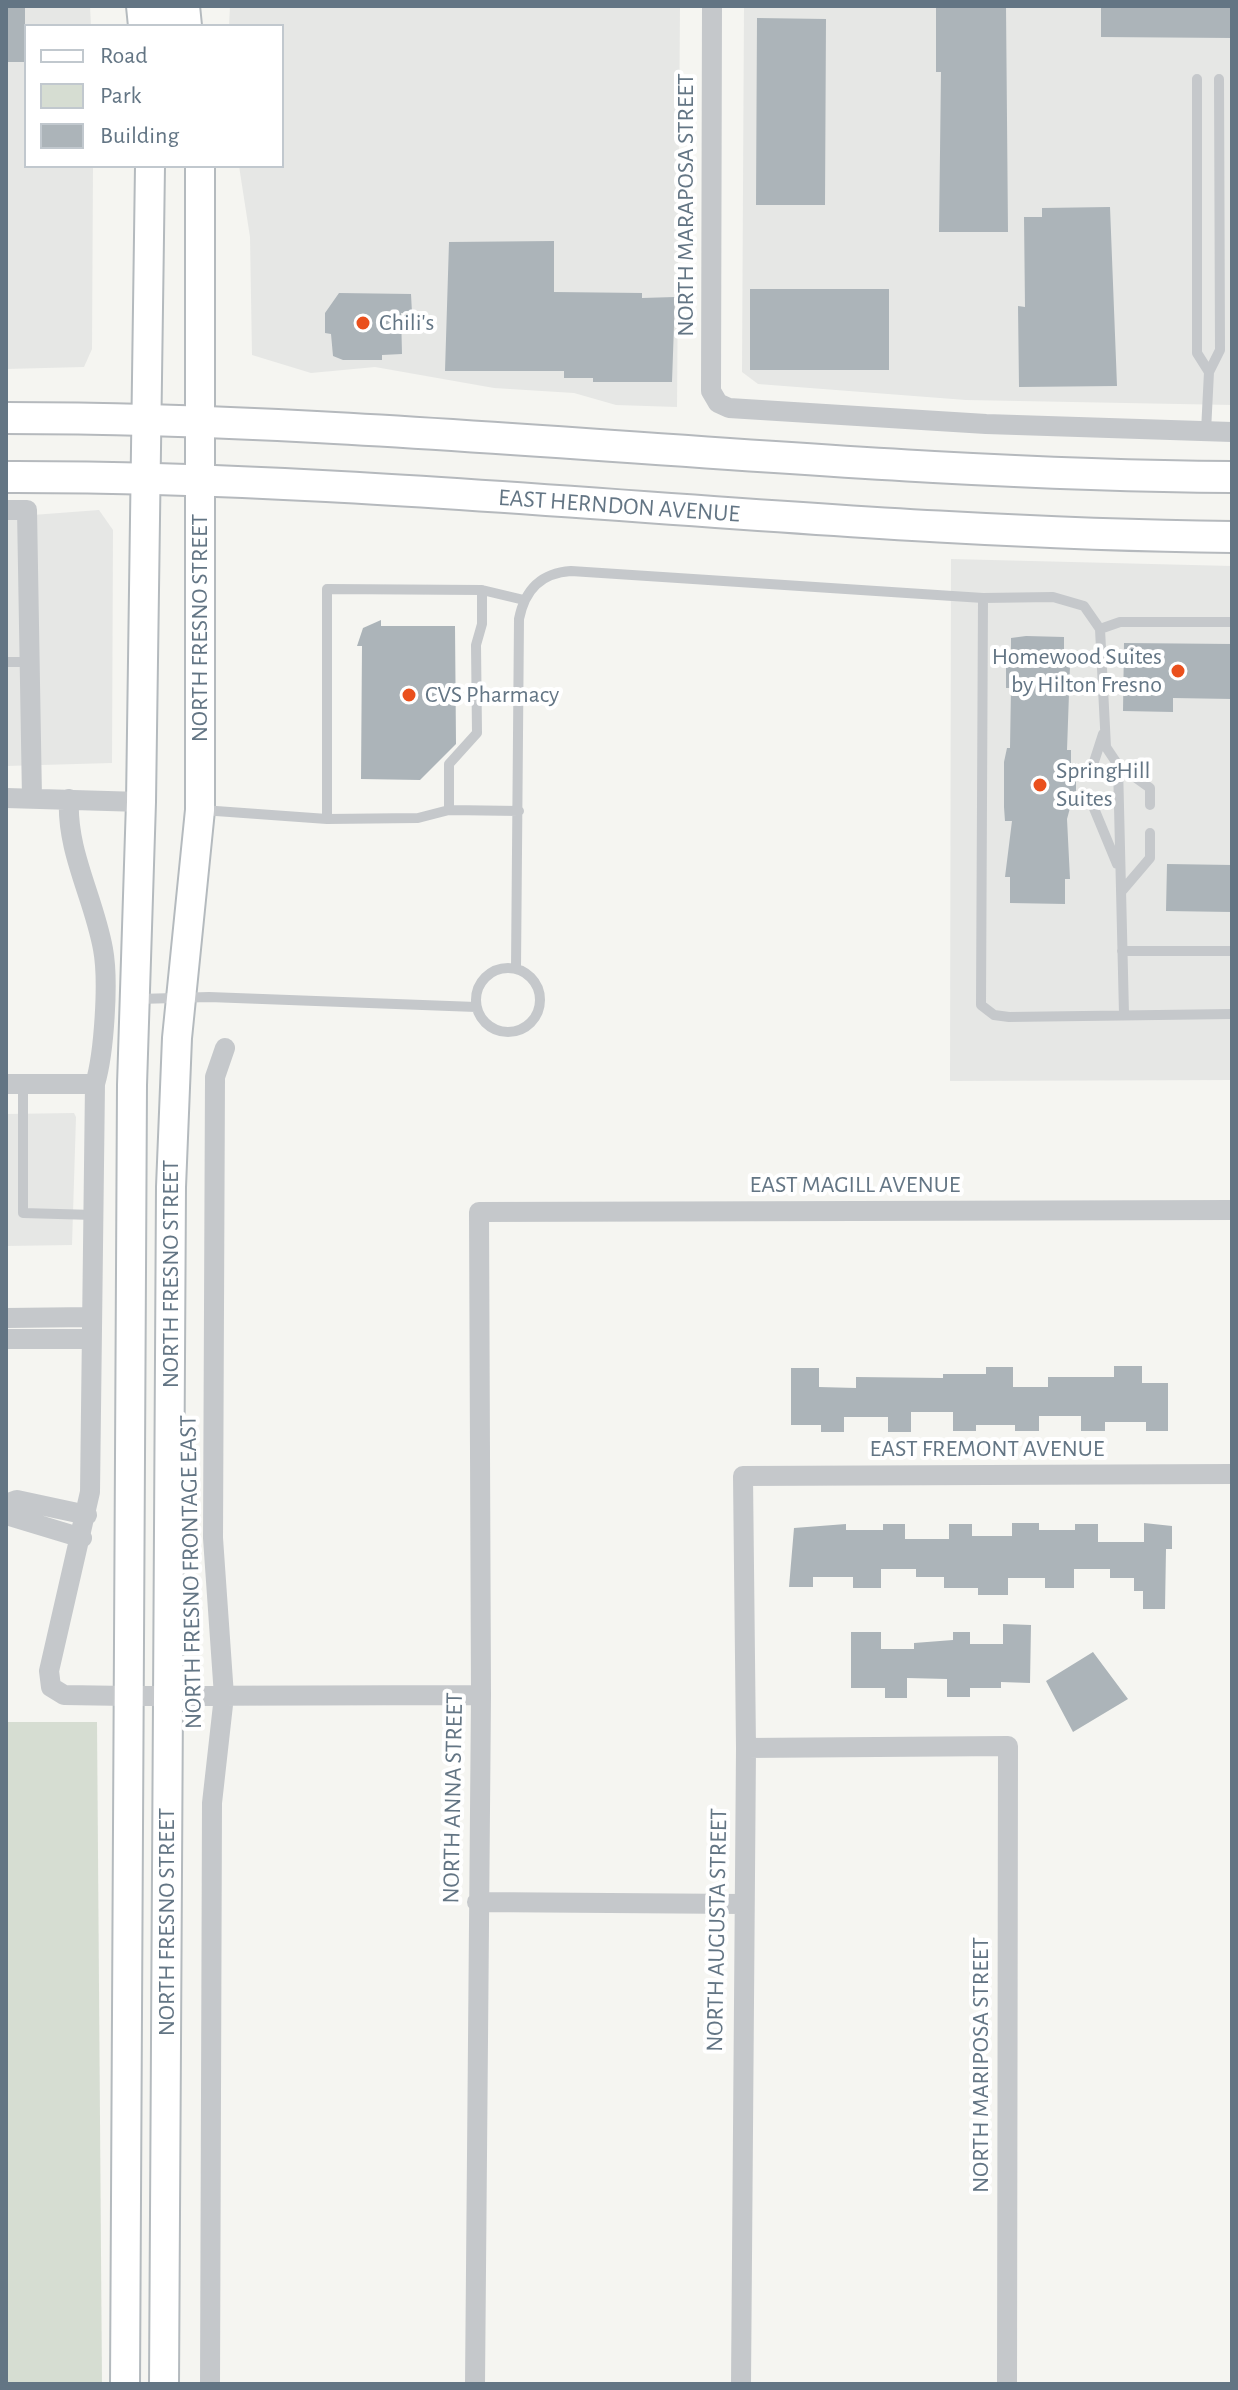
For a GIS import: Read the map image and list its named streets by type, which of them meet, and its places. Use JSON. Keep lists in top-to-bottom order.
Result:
{
  "streets": {
    "main road": ["EAST HERNDON AVENUE", "NORTH FRESNO STREET"],
    "street": [
      "NORTH MARAPOSA STREET",
      "EAST MAGILL AVENUE",
      "EAST FREMONT AVENUE",
      "NORTH FRESNO FRONTAGE EAST",
      "NORTH ANNA STREET",
      "NORTH AUGUSTA STREET",
      "NORTH MARIPOSA STREET"
    ]
  },
  "crossings": [
    ["EAST HERNDON AVENUE", "NORTH FRESNO STREET"],
    ["EAST MAGILL AVENUE", "NORTH ANNA STREET"],
    ["EAST FREMONT AVENUE", "NORTH AUGUSTA STREET"],
    ["NORTH AUGUSTA STREET", "NORTH MARIPOSA STREET"]
  ],
  "places": [
    "Chili's",
    "Homewood Suites by Hilton Fresno",
    "CVS Pharmacy",
    "SpringHill Suites"
  ],
  "legend": ["Road", "Park", "Building"]
}
